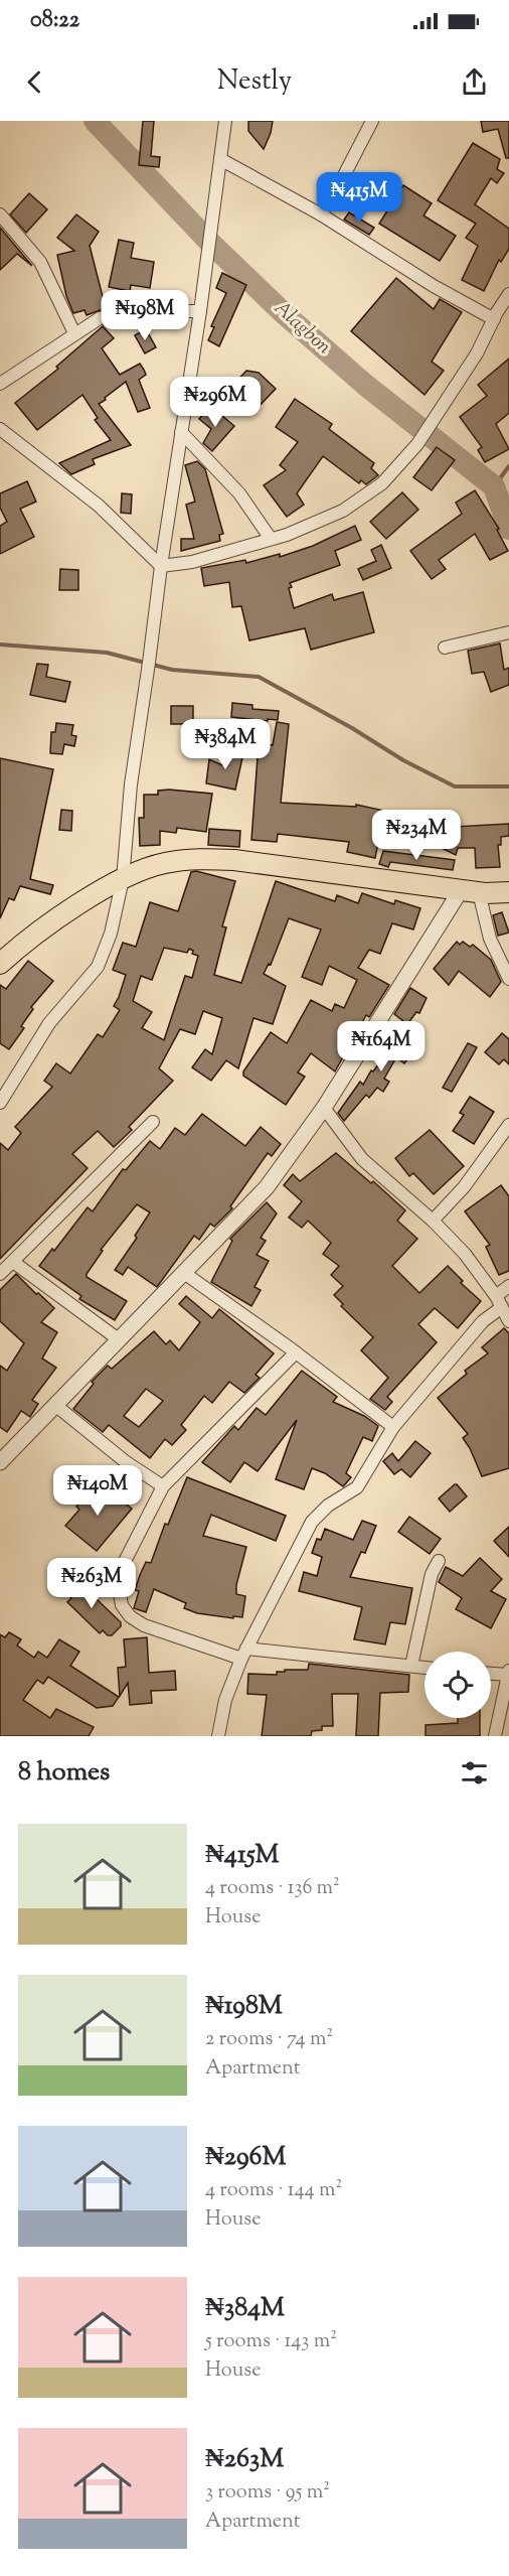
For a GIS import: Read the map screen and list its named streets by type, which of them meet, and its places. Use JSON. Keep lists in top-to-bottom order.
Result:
{
  "water": ["Alagbon"],
  "page": {
    "status": "08:22",
    "header": "Nestly",
    "price": [
      "₦415M",
      "₦198M",
      "₦296M",
      "₦384M",
      "₦234M",
      "₦164M",
      "₦140M",
      "₦263M"
    ],
    "heading": "8 homes",
    "list": [
      {
        "name": "₦415M",
        "note": "4 rooms · 136 m² · House"
      },
      {
        "name": "₦198M",
        "note": "2 rooms · 74 m² · Apartment"
      },
      {
        "name": "₦296M",
        "note": "4 rooms · 144 m² · House"
      },
      {
        "name": "₦384M",
        "note": "5 rooms · 143 m² · House"
      },
      {
        "name": "₦263M",
        "note": "3 rooms · 95 m² · Apartment"
      }
    ]
  }
}
